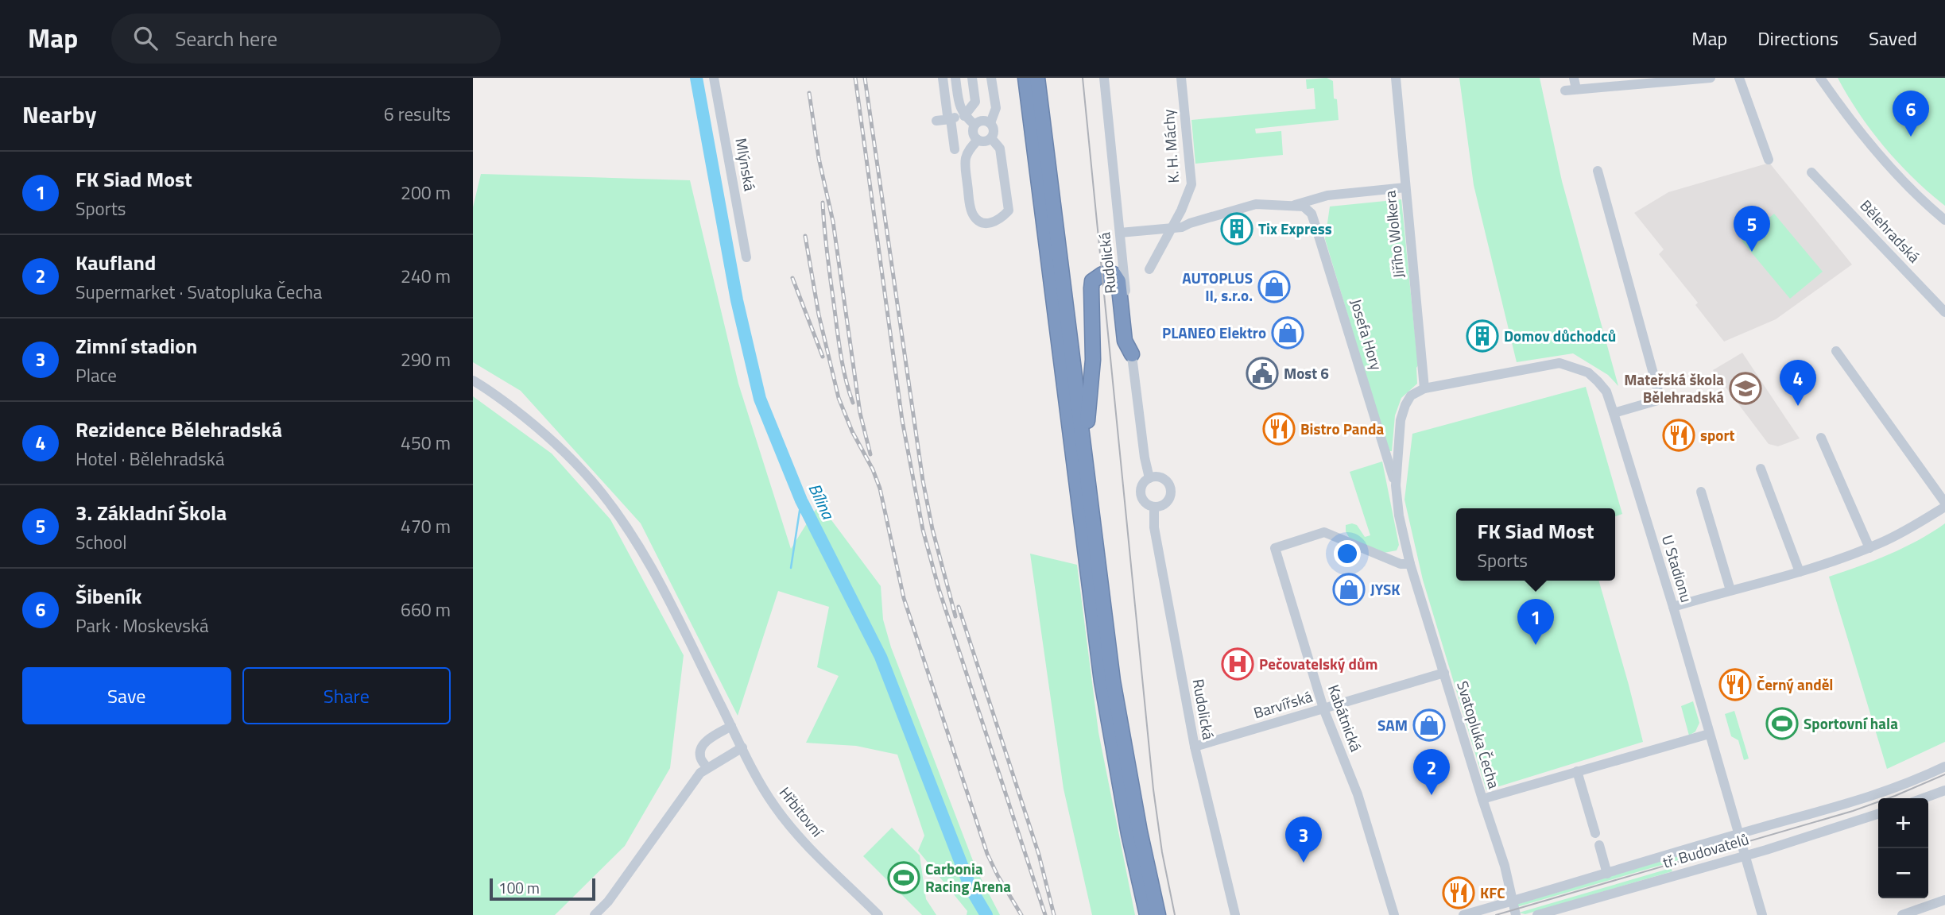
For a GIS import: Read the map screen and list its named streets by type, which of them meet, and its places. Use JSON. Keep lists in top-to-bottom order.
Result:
{
  "streets": {
    "street": [
      "K. H. Máchy",
      "Mlýnská",
      "Bělehradská",
      "Jiřího Wolkera",
      "Rudolická",
      "Josefa Hory",
      "U Stadionu",
      "Barvířská",
      "Kabátnická",
      "Svatopluka Čecha",
      "Hřbitovní",
      "tř. Budovatelů"
    ]
  },
  "crossings": [
    ["K. H. Máchy", "Josefa Hory"],
    ["Jiřího Wolkera", "Josefa Hory"],
    ["Jiřího Wolkera", "U Stadionu"],
    ["Jiřího Wolkera", "Svatopluka Čecha"],
    ["Rudolická", "Josefa Hory"],
    ["Rudolická", "Barvířská"],
    ["Josefa Hory", "Svatopluka Čecha"],
    ["U Stadionu", "Svatopluka Čecha"],
    ["U Stadionu", "tř. Budovatelů"],
    ["Barvířská", "Kabátnická"],
    ["Barvířská", "Svatopluka Čecha"],
    ["Kabátnická", "Svatopluka Čecha"],
    ["Svatopluka Čecha", "tř. Budovatelů"]
  ],
  "water": ["Bílina"],
  "places": {
    "building": ["Tix Express", "Domov důchodců"],
    "shop": [
      "AUTOPLUS II, s.r.o.",
      "PLANEO Elektro",
      "JYSK",
      "SAM"
    ],
    "public building": ["Most 6"],
    "school or university": ["Mateřská škola Bělehradská"],
    "restaurant": [
      "Bistro Panda",
      "sport",
      "Černý anděl",
      "KFC"
    ],
    "hospital": ["Pečovatelský dům"],
    "sports": ["Sportovní hala", "Carbonia Racing Arena"]
  },
  "scale_bar": "100 m",
  "page": {
    "header": "Map",
    "search": "Search here",
    "nav": ["Map", "Directions", "Saved"],
    "heading": ["Nearby", "6 results"],
    "pins": [
      "6",
      "5",
      "4",
      "1",
      "2",
      "3"
    ],
    "list": [
      {
        "mark": "1",
        "name": "FK Siad Most",
        "note": "Sports",
        "value": "200 m"
      },
      {
        "mark": "2",
        "name": "Kaufland",
        "note": "Supermarket · Svatopluka Čecha",
        "value": "240 m"
      },
      {
        "mark": "3",
        "name": "Zimní stadion",
        "note": "Place",
        "value": "290 m"
      },
      {
        "mark": "4",
        "name": "Rezidence Bělehradská",
        "note": "Hotel · Bělehradská",
        "value": "450 m"
      },
      {
        "mark": "5",
        "name": "3. Základní Škola",
        "note": "School",
        "value": "470 m"
      },
      {
        "mark": "6",
        "name": "Šibeník",
        "note": "Park · Moskevská",
        "value": "660 m"
      }
    ],
    "popup": ["FK Siad Most", "Sports"],
    "buttons": ["Save", "Share"],
    "map_buttons": ["+", "−"],
    "scale": "100 m"
  }
}
